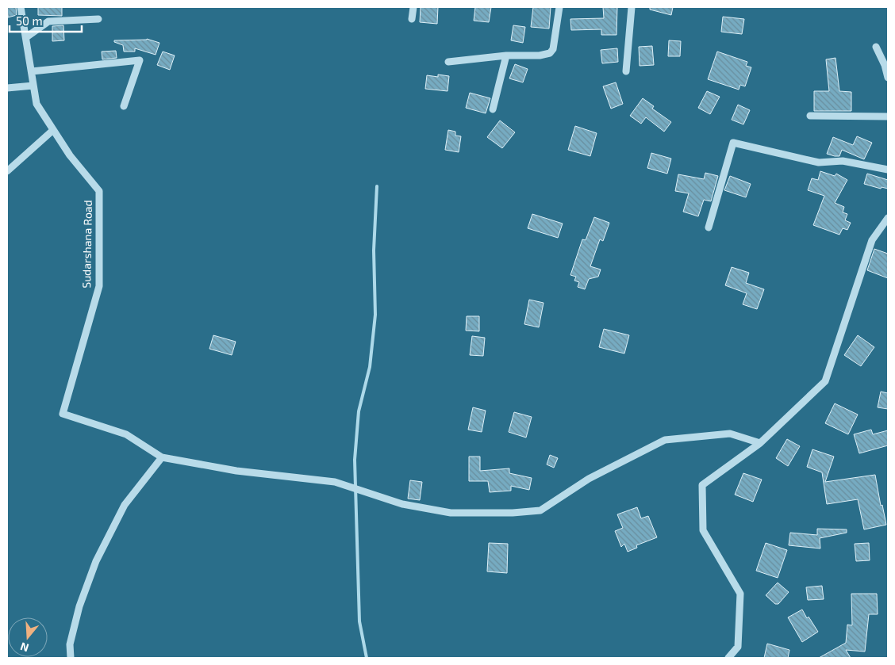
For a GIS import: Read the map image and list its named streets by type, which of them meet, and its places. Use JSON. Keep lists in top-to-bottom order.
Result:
{
  "streets": {
    "street": ["Sudarshana Road"]
  },
  "scale_bar": "50 m",
  "north": "bottom"
}
